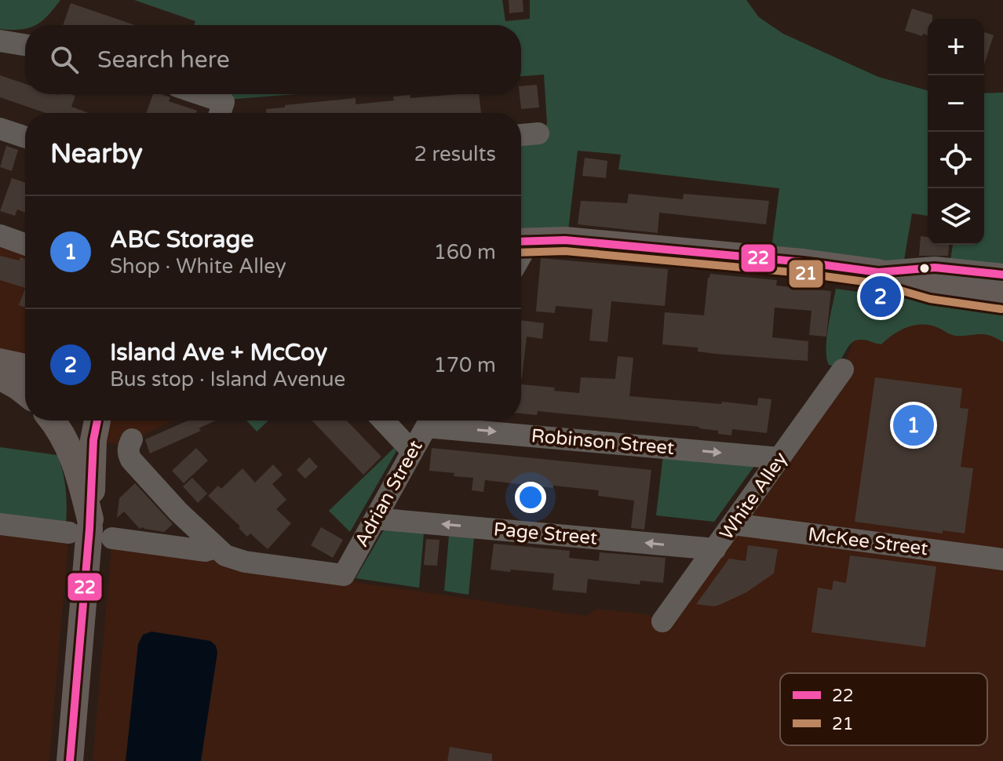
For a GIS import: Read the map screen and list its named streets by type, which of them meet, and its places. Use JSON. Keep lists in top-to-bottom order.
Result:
{
  "streets": {
    "street": [
      "Robinson Street",
      "Adrian Street",
      "White Alley",
      "Page Street",
      "McKee Street"
    ]
  },
  "crossings": [
    ["Robinson Street", "White Alley"],
    ["Adrian Street", "Page Street"],
    ["White Alley", "Page Street"],
    ["White Alley", "McKee Street"]
  ],
  "one_way": ["Robinson Street", "Page Street"],
  "lines": ["transit line 22", "transit line 21"],
  "legend": ["22", "21"],
  "page": {
    "map_buttons": ["+", "−"],
    "search": "Search here",
    "heading": ["Nearby", "2 results"],
    "list": [
      {
        "mark": "1",
        "name": "ABC Storage",
        "note": "Shop · White Alley",
        "value": "160 m"
      },
      {
        "mark": "2",
        "name": "Island Ave + McCoy",
        "note": "Bus stop · Island Avenue",
        "value": "170 m"
      }
    ],
    "pins": ["2", "1"]
  }
}
